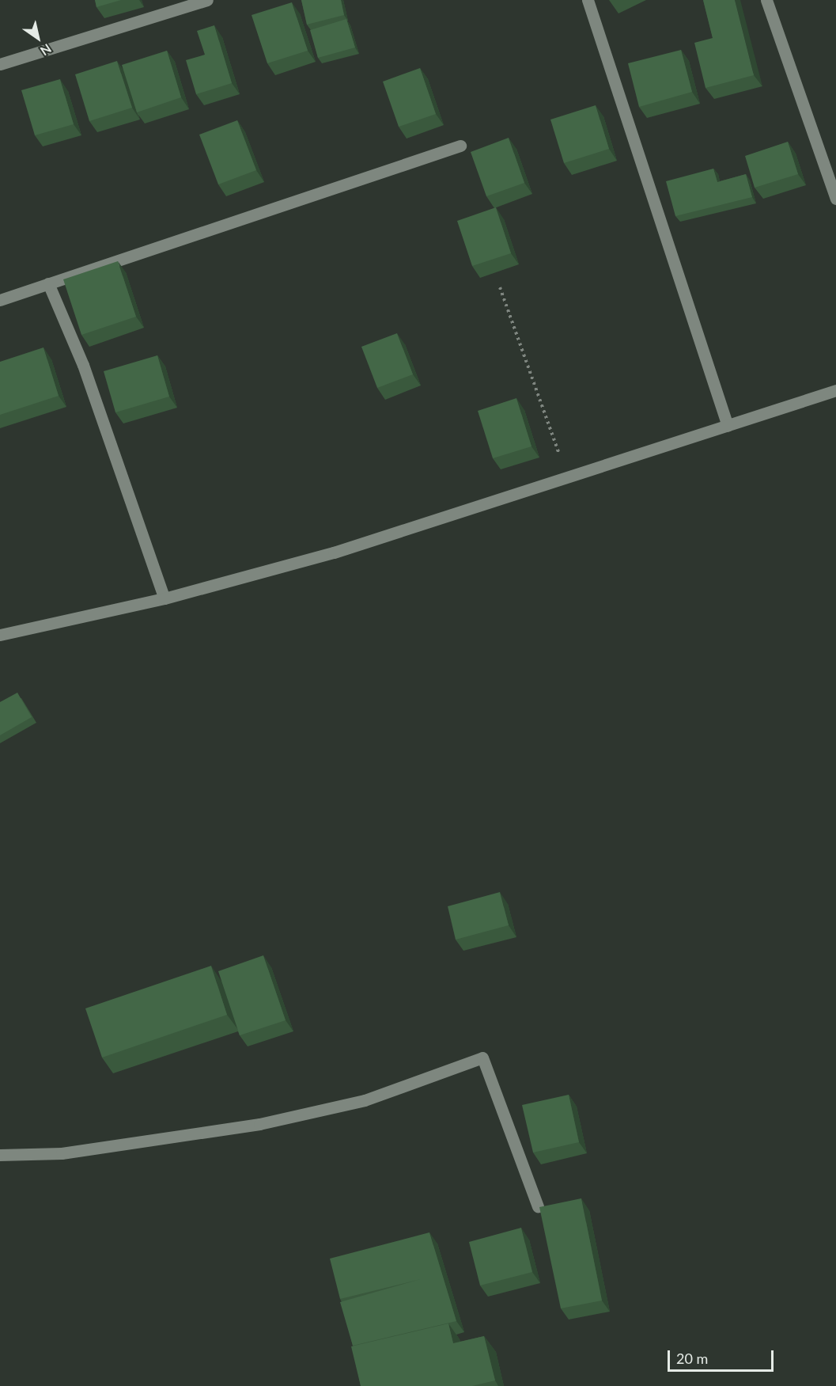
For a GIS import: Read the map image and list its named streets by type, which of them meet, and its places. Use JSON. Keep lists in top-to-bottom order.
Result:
{
  "scale_bar": "20 m",
  "north": "bottom right"
}
